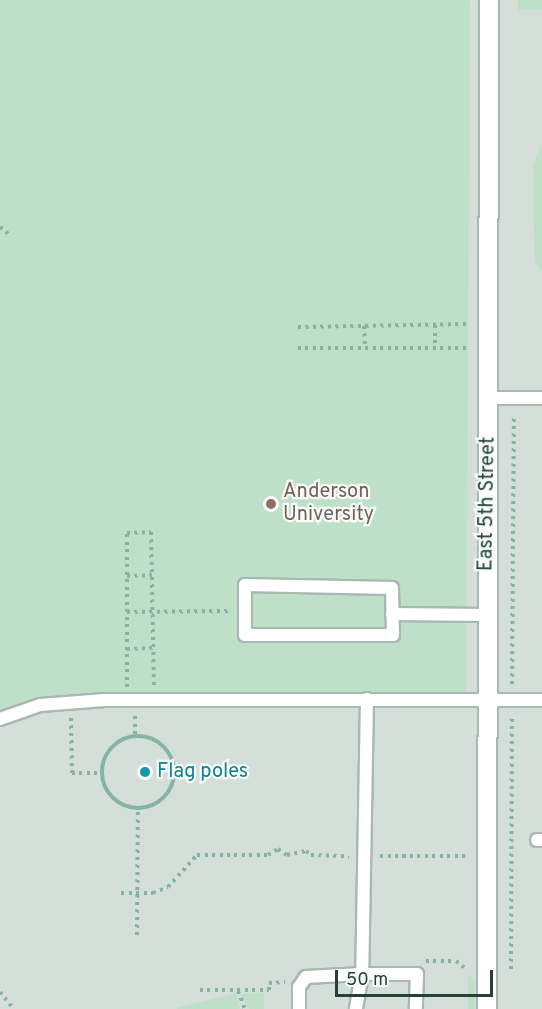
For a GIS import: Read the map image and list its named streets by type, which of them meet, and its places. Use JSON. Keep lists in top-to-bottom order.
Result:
{
  "streets": {
    "street": ["East 5th Street"]
  },
  "places": ["Anderson University", "Flag poles"],
  "scale_bar": "50 m"
}
